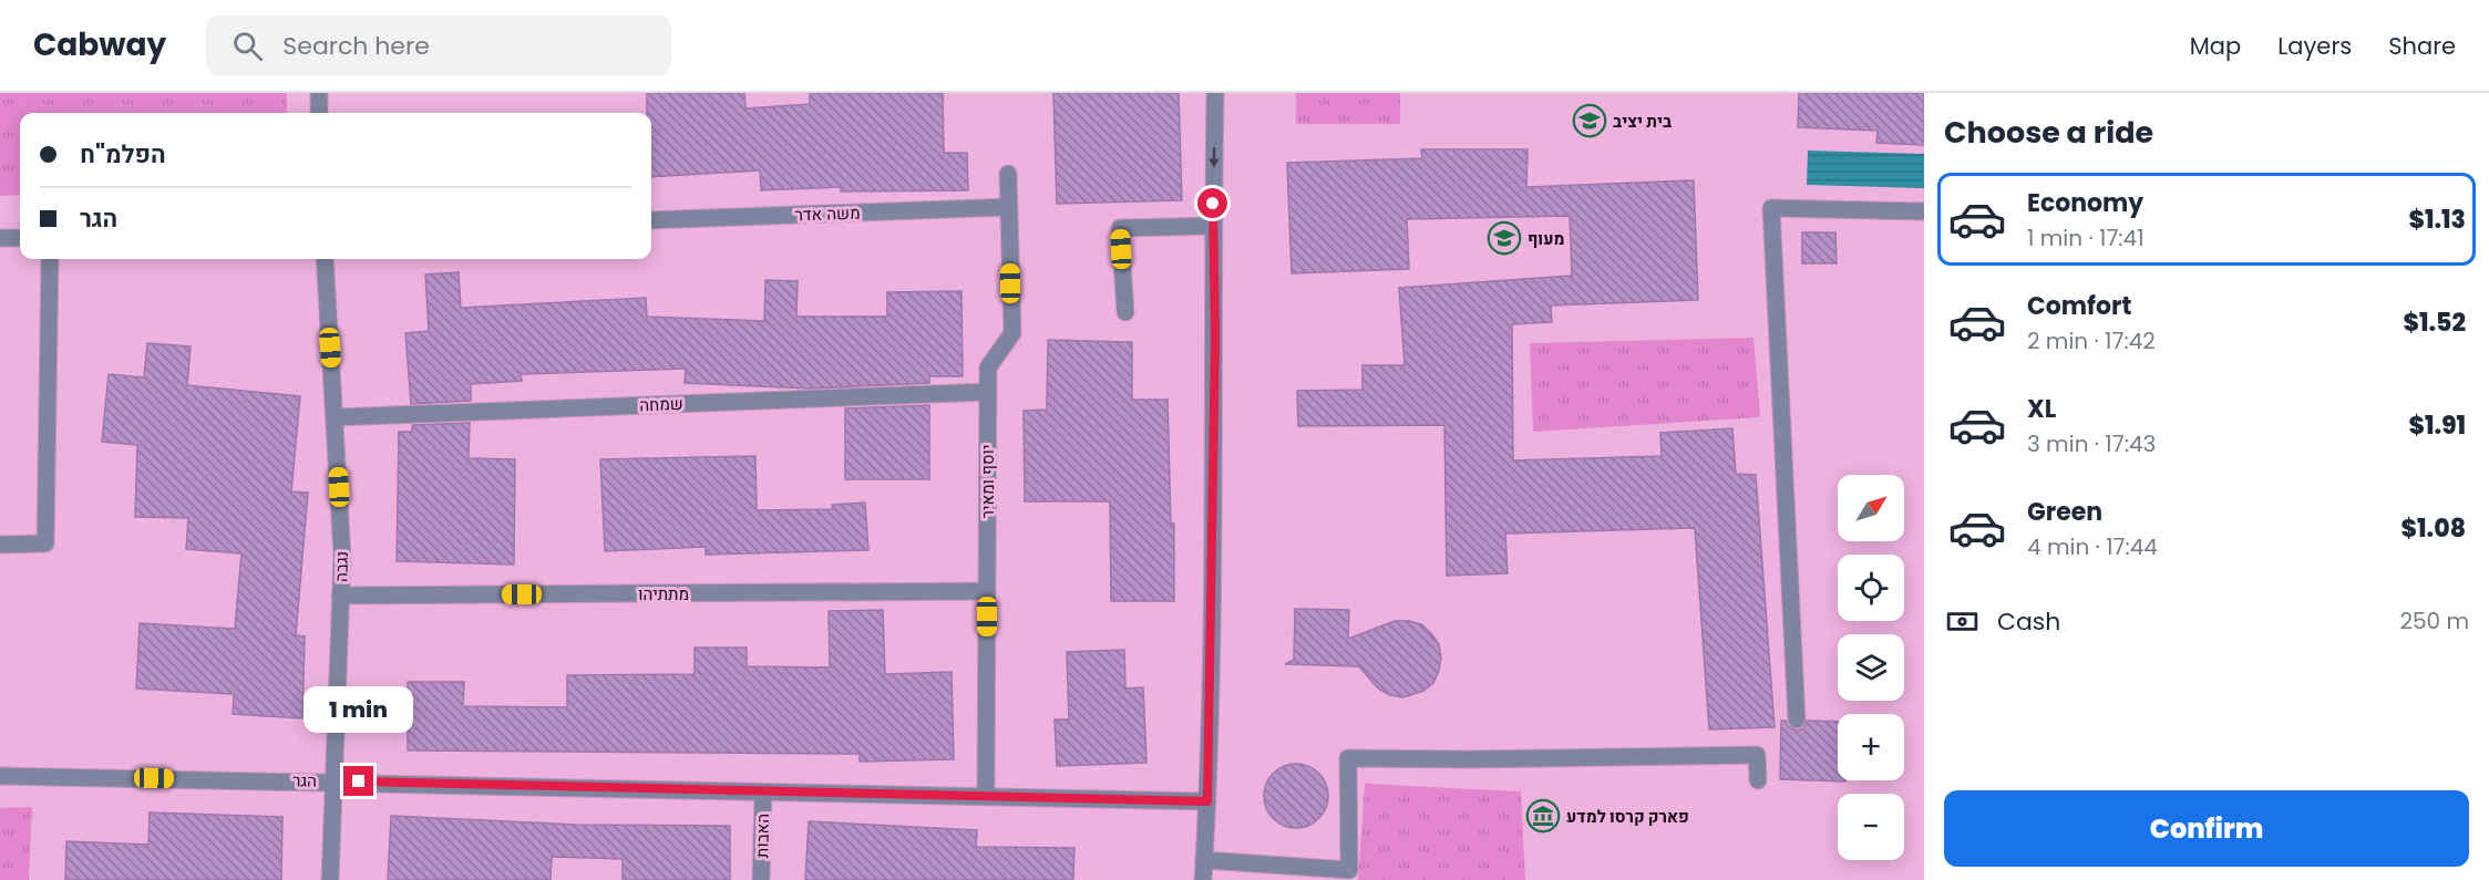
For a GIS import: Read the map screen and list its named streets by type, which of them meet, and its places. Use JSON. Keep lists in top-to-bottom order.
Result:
{
  "streets": {
    "street": [
      "משה אדר",
      "שמחה",
      "יוסף ומאיר",
      "נגבה",
      "מתתיהו",
      "הגר",
      "האבות"
    ]
  },
  "crossings": [
    ["משה אדר", "יוסף ומאיר"],
    ["שמחה", "יוסף ומאיר"],
    ["שמחה", "נגבה"],
    ["יוסף ומאיר", "מתתיהו"],
    ["יוסף ומאיר", "הגר"],
    ["נגבה", "מתתיהו"],
    ["נגבה", "הגר"],
    ["הגר", "האבות"]
  ],
  "places": {
    "school or university": ["בית יציב", "מעוף"],
    "museum": ["פארק קרסו למדע"]
  },
  "north": "top right",
  "page": {
    "header": "Cabway",
    "search": "Search here",
    "nav": ["Map", "Layers", "Share"],
    "heading": "Choose a ride",
    "banner": ["הפלמ\"ח", "הגר"],
    "list": [
      {
        "name": "Economy",
        "note": "1 min · 17:41",
        "value": "$1.13"
      },
      {
        "name": "Comfort",
        "note": "2 min · 17:42",
        "value": "$1.52"
      },
      {
        "name": "XL",
        "note": "3 min · 17:43",
        "value": "$1.91"
      },
      {
        "name": "Green",
        "note": "4 min · 17:44",
        "value": "$1.08"
      }
    ],
    "map_buttons": ["+", "−"],
    "pay": ["Cash", "250 m"],
    "bubble": "1 min",
    "buttons": "Confirm"
  }
}
